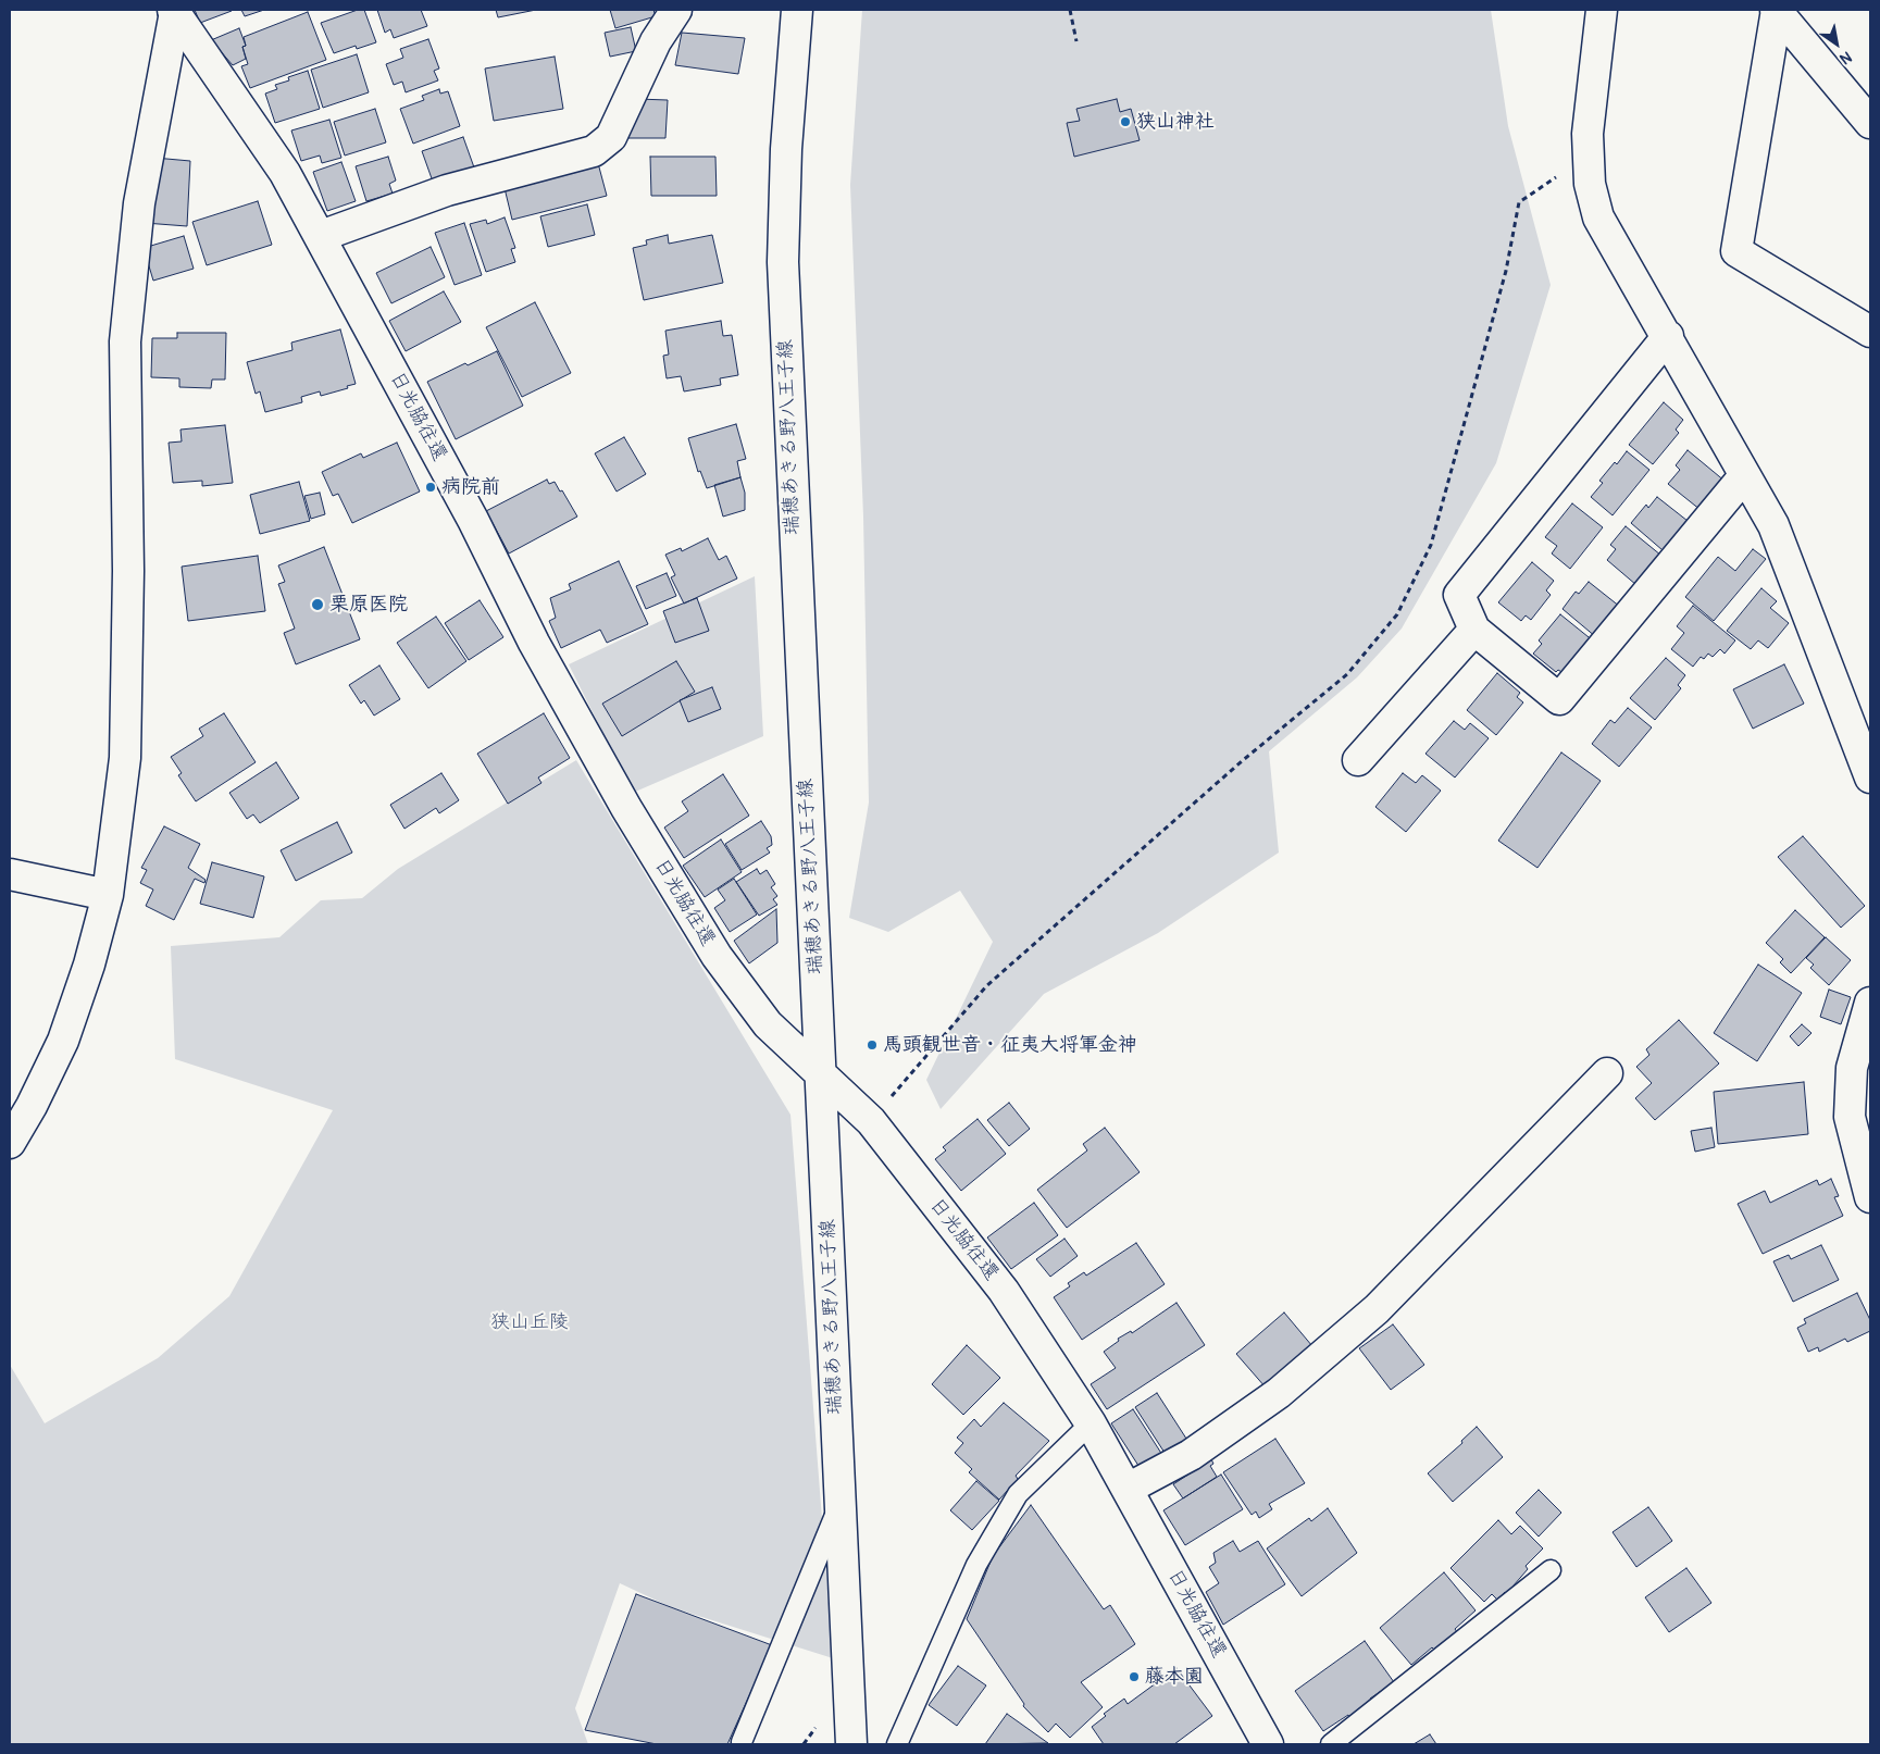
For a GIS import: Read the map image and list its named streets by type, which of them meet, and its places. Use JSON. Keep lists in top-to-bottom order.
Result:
{
  "streets": {
    "street": ["日光脇往還", "瑞穂あきる野八王子線"]
  },
  "crossings": [
    ["日光脇往還", "瑞穂あきる野八王子線"]
  ],
  "parks": ["狭山丘陵"],
  "places": [
    "狭山神社",
    "病院前",
    "栗原医院",
    "馬頭観世音・征夷大将軍金神",
    "藤本園"
  ],
  "north": "bottom right"
}
